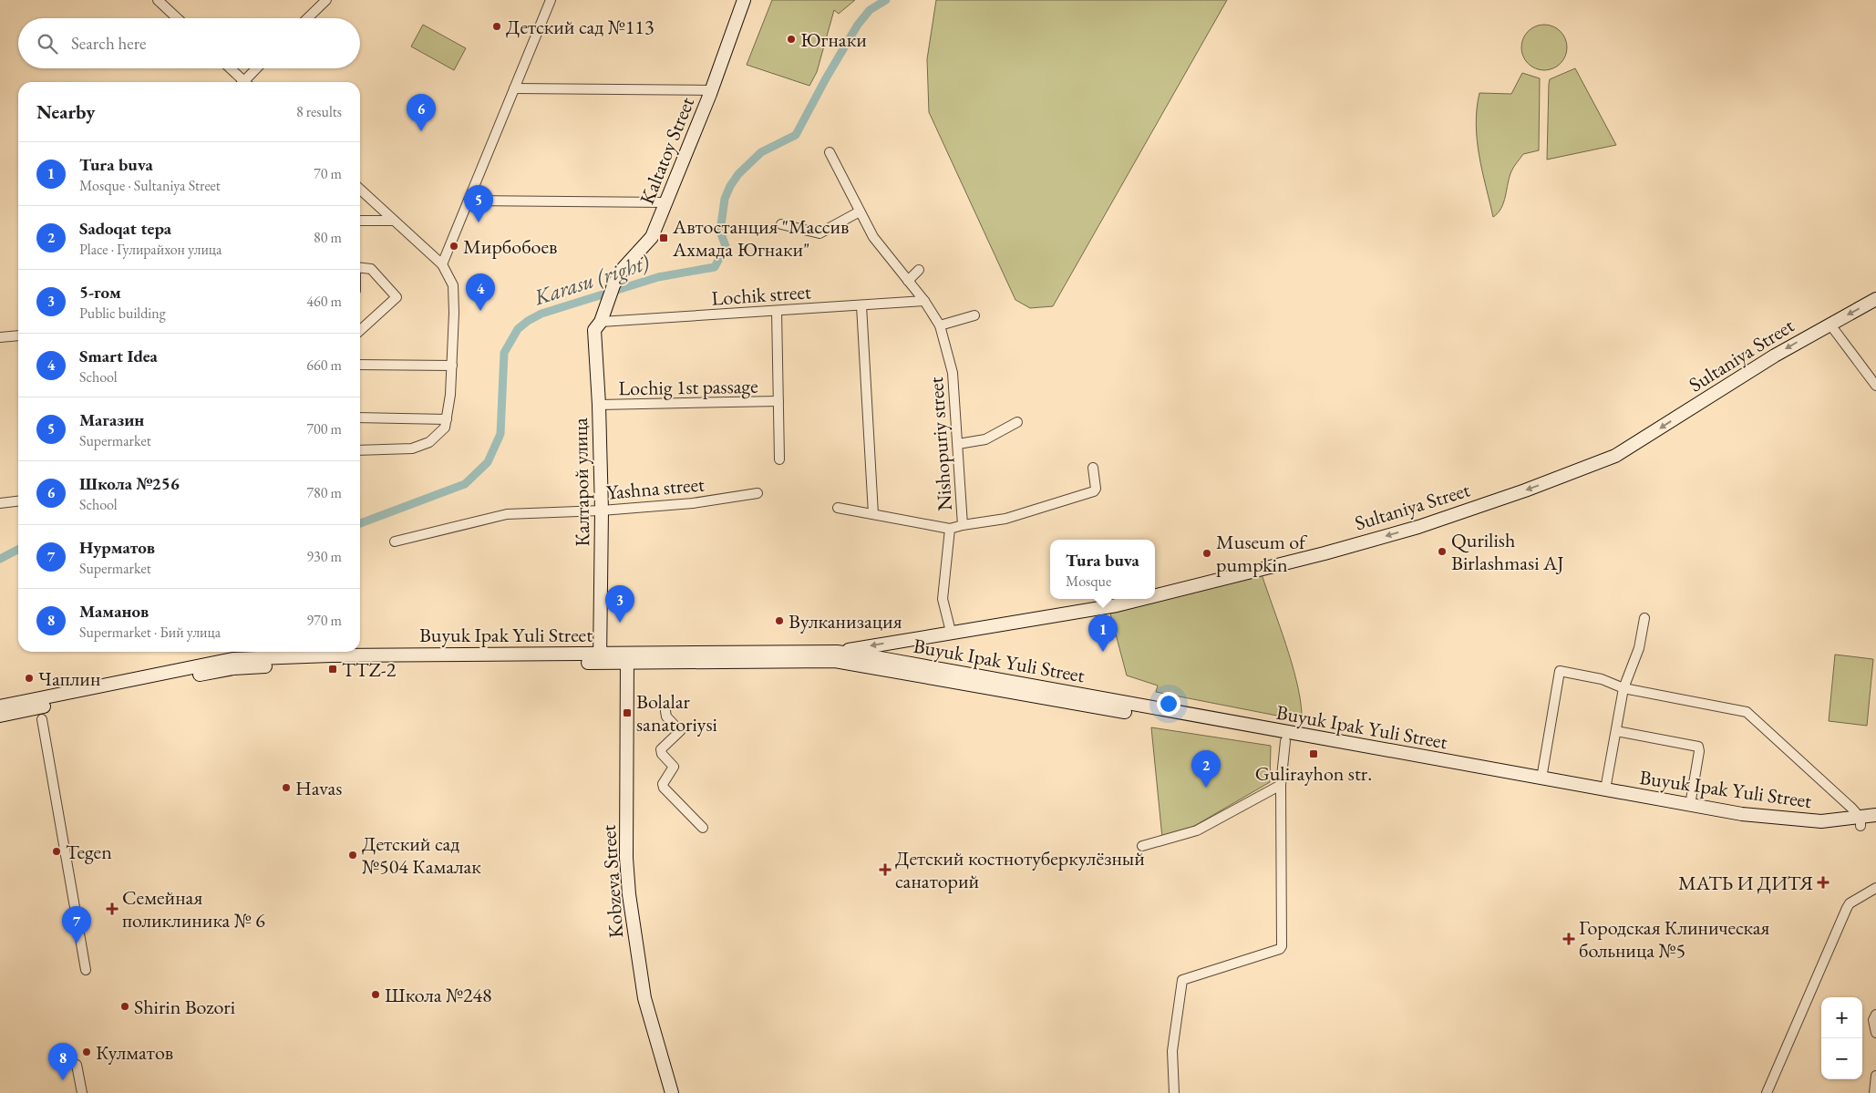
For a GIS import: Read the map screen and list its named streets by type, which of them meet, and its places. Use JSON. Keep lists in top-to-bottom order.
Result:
{
  "streets": {
    "main road": [
      "Kaltatoy Street",
      "Sultаniya Street",
      "Калтарой улица",
      "Buyuk Ipak Yuli Street",
      "Kobzeva Street"
    ],
    "street": [
      "Lochik street",
      "Lochig 1st passage",
      "Nishopuriy street",
      "Yashna street"
    ]
  },
  "crossings": [
    ["Kaltatoy Street", "Калтарой улица"],
    ["Lochik street", "Nishopuriy street"],
    ["Lochik street", "Калтарой улица"],
    ["Sultаniya Street", "Nishopuriy street"],
    ["Sultаniya Street", "Buyuk Ipak Yuli Street"],
    ["Lochig 1st passage", "Калтарой улица"],
    ["Калтарой улица", "Yashna street"],
    ["Калтарой улица", "Buyuk Ipak Yuli Street"],
    ["Buyuk Ipak Yuli Street", "Kobzeva Street"]
  ],
  "one_way": ["Sultаniya Street"],
  "water": ["Karasu (right)"],
  "places": {
    "other": [
      "Детский сад №113",
      "Югнаки",
      "Мирбобоев",
      "Qurilish Birlashmasi AJ",
      "Museum of pumpkin",
      "Вулканизация",
      "Чаплин",
      "Havas",
      "Tegen",
      "Детский сад №504 Камалак",
      "Школа №248",
      "Shirin Bozori",
      "Кулматов"
    ],
    "transit": [
      "Автостанция \"Массив Ахмада Югнаки\"",
      "TTZ-2",
      "Bolalar sanatoriysi",
      "Gulirayhon str."
    ],
    "health": [
      "Детский костнотуберкулёзный санаторий",
      "МАТЬ И ДИТЯ",
      "Семейная поликлиника № 6",
      "Городская Клиническая больница №5"
    ]
  },
  "page": {
    "search": "Search here",
    "heading": ["Nearby", "8 results"],
    "pins": [
      "6",
      "5",
      "4",
      "3",
      "1",
      "2",
      "7",
      "8"
    ],
    "list": [
      {
        "mark": "1",
        "name": "Tura buva",
        "note": "Mosque · Sultаniya Street",
        "value": "70 m"
      },
      {
        "mark": "2",
        "name": "Sadoqat tepa",
        "note": "Place · Гулирайхон улица",
        "value": "80 m"
      },
      {
        "mark": "3",
        "name": "5-гом",
        "note": "Public building",
        "value": "460 m"
      },
      {
        "mark": "4",
        "name": "Smart Idea",
        "note": "School",
        "value": "660 m"
      },
      {
        "mark": "5",
        "name": "Магазин",
        "note": "Supermarket",
        "value": "700 m"
      },
      {
        "mark": "6",
        "name": "Школа №256",
        "note": "School",
        "value": "780 m"
      },
      {
        "mark": "7",
        "name": "Нурматов",
        "note": "Supermarket",
        "value": "930 m"
      },
      {
        "mark": "8",
        "name": "Маманов",
        "note": "Supermarket · Бий улица",
        "value": "970 m"
      }
    ],
    "popup": ["Tura buva", "Mosque"],
    "map_buttons": ["+", "−"]
  }
}
